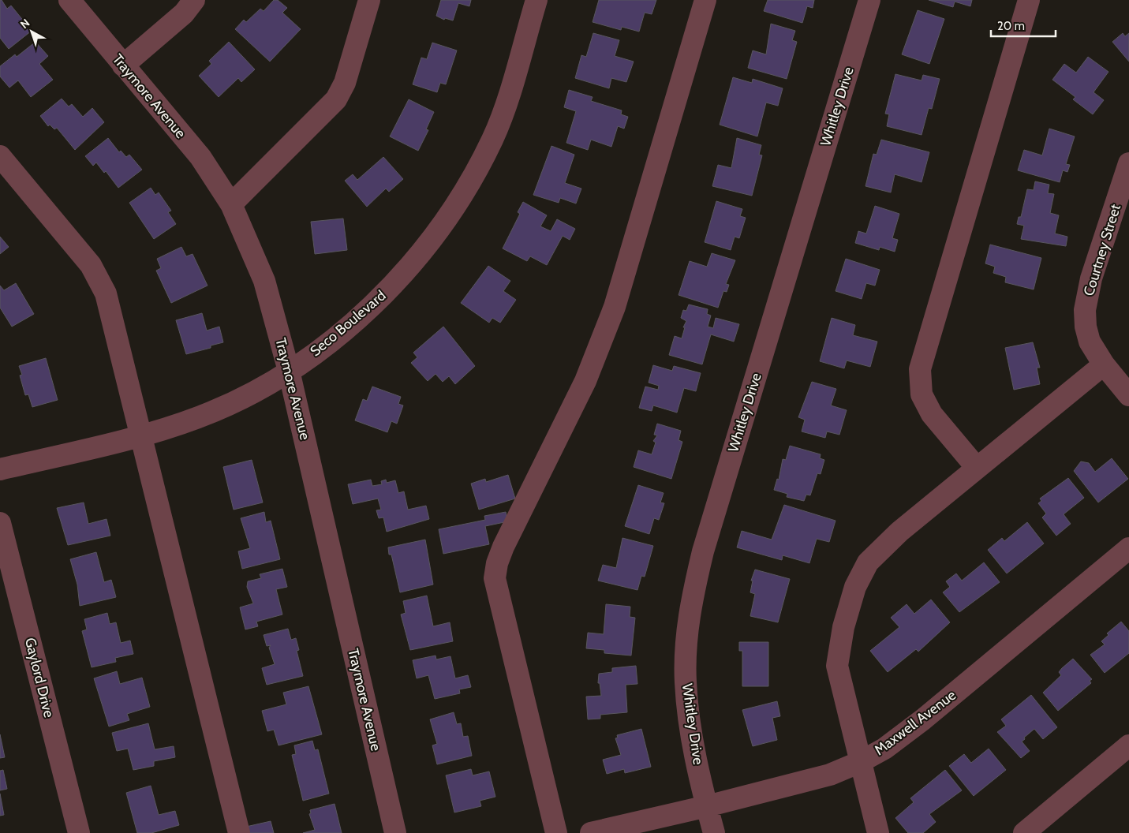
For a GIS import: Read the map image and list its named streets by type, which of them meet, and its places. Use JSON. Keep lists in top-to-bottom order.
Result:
{
  "streets": {
    "street": [
      "Traymore Avenue",
      "Whitley Drive",
      "Courtney Street",
      "Seco Boulevard",
      "Gaylord Drive",
      "Maxwell Avenue"
    ]
  },
  "crossings": [
    ["Traymore Avenue", "Seco Boulevard"],
    ["Whitley Drive", "Maxwell Avenue"]
  ],
  "scale_bar": "20 m",
  "north": "top left"
}
